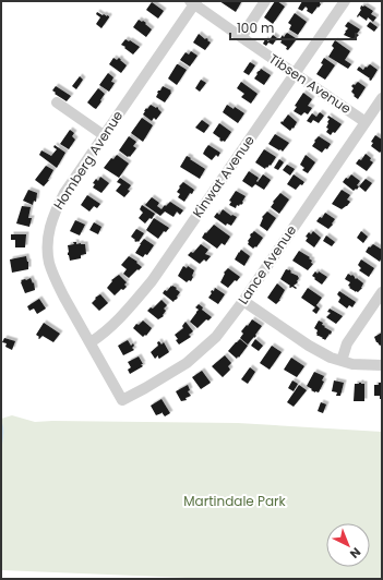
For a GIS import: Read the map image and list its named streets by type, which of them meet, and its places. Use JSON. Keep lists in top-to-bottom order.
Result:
{
  "streets": {
    "street": [
      "Tibsen Avenue",
      "Homberg Avenue",
      "Kinwat Avenue",
      "Lance Avenue"
    ]
  },
  "crossings": [
    ["Tibsen Avenue", "Homberg Avenue"],
    ["Tibsen Avenue", "Kinwat Avenue"],
    ["Tibsen Avenue", "Lance Avenue"],
    ["Homberg Avenue", "Kinwat Avenue"],
    ["Homberg Avenue", "Lance Avenue"]
  ],
  "parks": ["Martindale Park"],
  "scale_bar": "100 m",
  "north": "bottom right"
}
